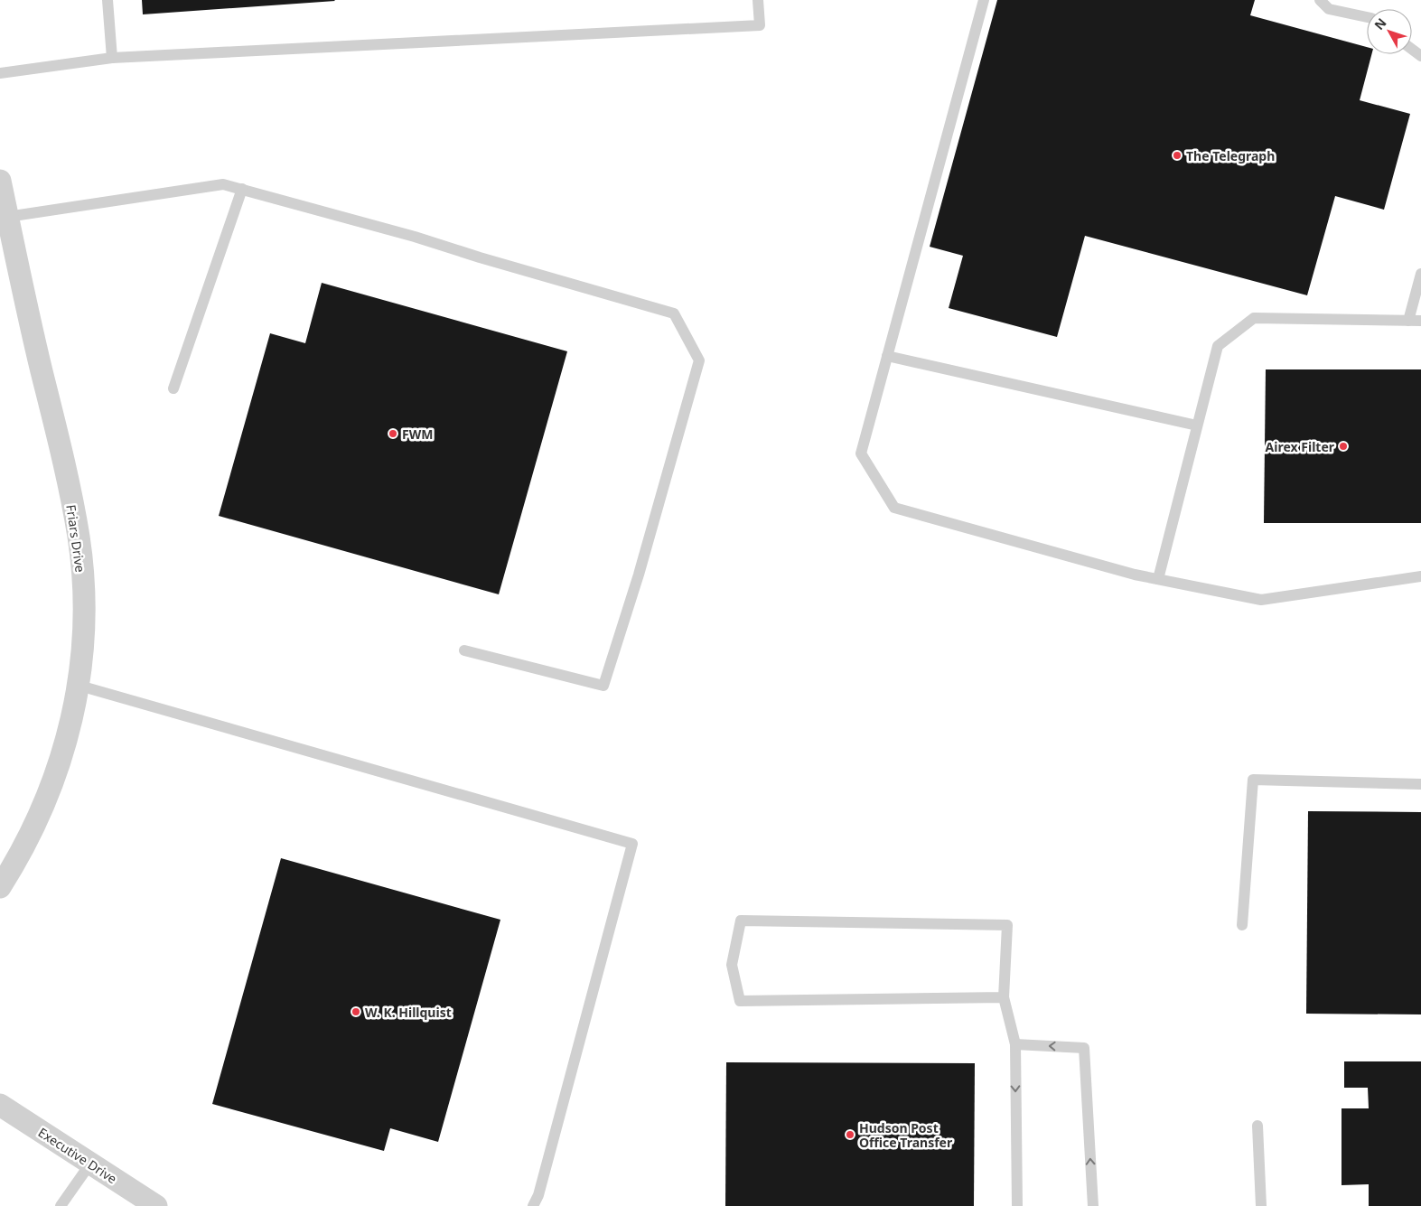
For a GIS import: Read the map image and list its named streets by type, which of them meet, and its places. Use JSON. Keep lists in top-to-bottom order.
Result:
{
  "streets": {
    "street": ["Friars Drive", "Executive Drive"]
  },
  "places": [
    "The Telegraph",
    "FWM",
    "Airex Filter",
    "W. K. Hillquist",
    "Hudson Post Office Transfer"
  ],
  "north": "top left"
}
